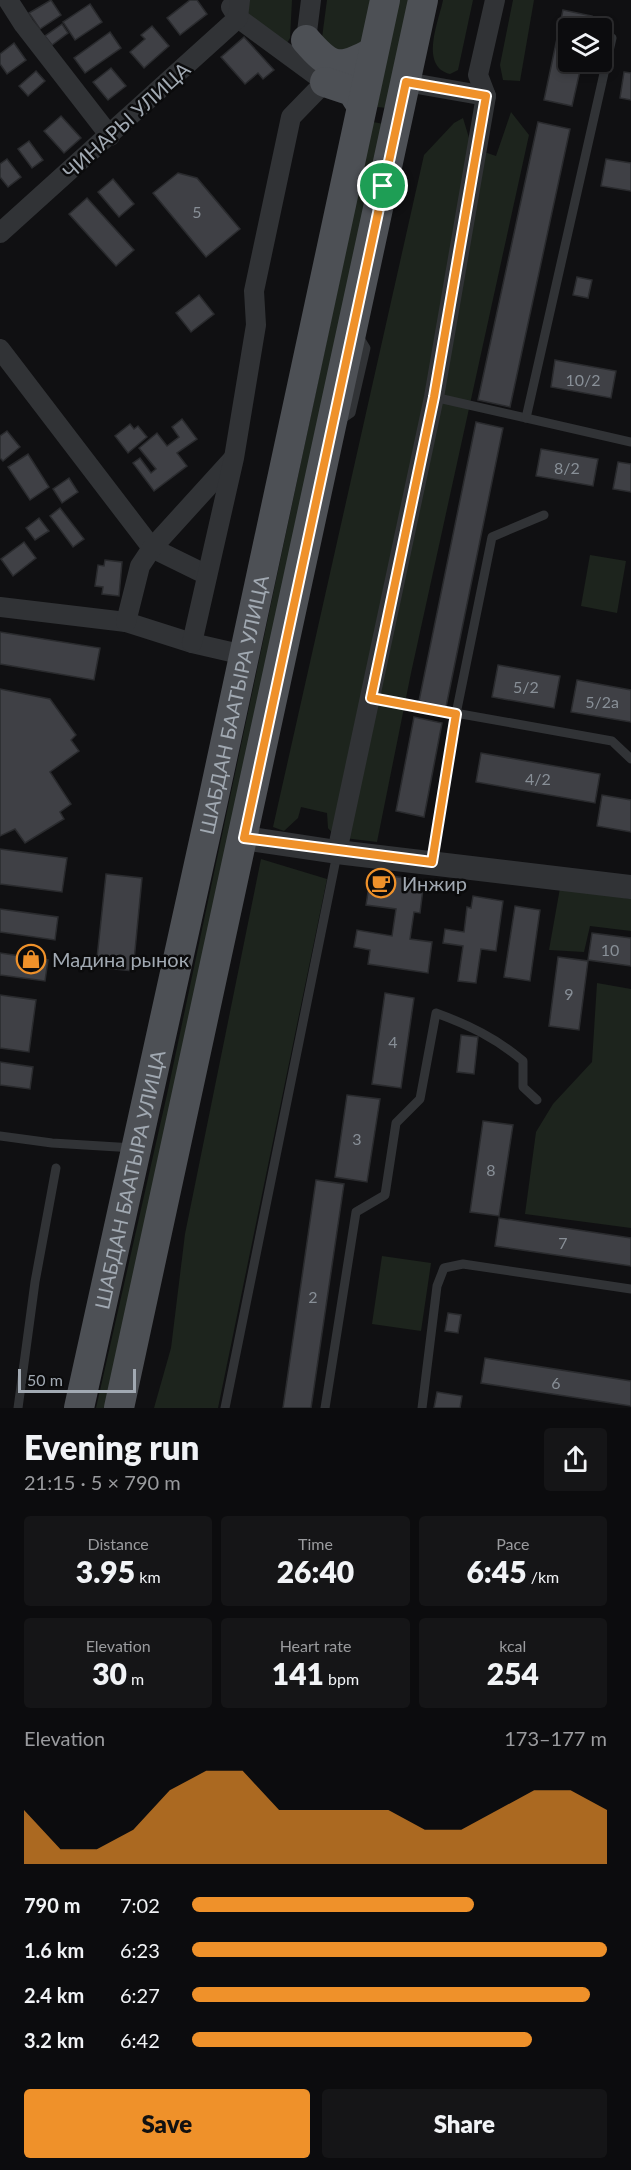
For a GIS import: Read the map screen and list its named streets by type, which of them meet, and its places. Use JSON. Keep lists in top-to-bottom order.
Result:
{
  "streets": {
    "main road": ["ШАБДАН БААТЫРА УЛИЦА"],
    "street": ["ЧИНАРЫ УЛИЦА"]
  },
  "places": {
    "cafe": ["Инжир"],
    "shop": ["Мадина рынок"]
  },
  "house_numbers": [
    "5",
    "10/2",
    "8/2",
    "5/2",
    "5/2а",
    "4/2",
    "10",
    "9",
    "4",
    "3",
    "8",
    "7",
    "2",
    "6"
  ],
  "scale_bar": "50 m",
  "page": {
    "scale": "50 m",
    "heading": ["Evening run", "21:15 · 5 × 790 m"],
    "stats": [
      ["Distance", "3.95 km"],
      ["Time", "26:40"],
      ["Pace", "6:45 /km"],
      ["Elevation", "30 m"],
      ["Heart rate", "141 bpm"],
      ["kcal", "254"]
    ],
    "chart": ["Elevation", "173–177 m"],
    "list": [
      {
        "name": "790 m",
        "note": "7:02"
      },
      {
        "name": "1.6 km",
        "note": "6:23"
      },
      {
        "name": "2.4 km",
        "note": "6:27"
      },
      {
        "name": "3.2 km",
        "note": "6:42"
      }
    ],
    "buttons": ["Save", "Share"]
  }
}
